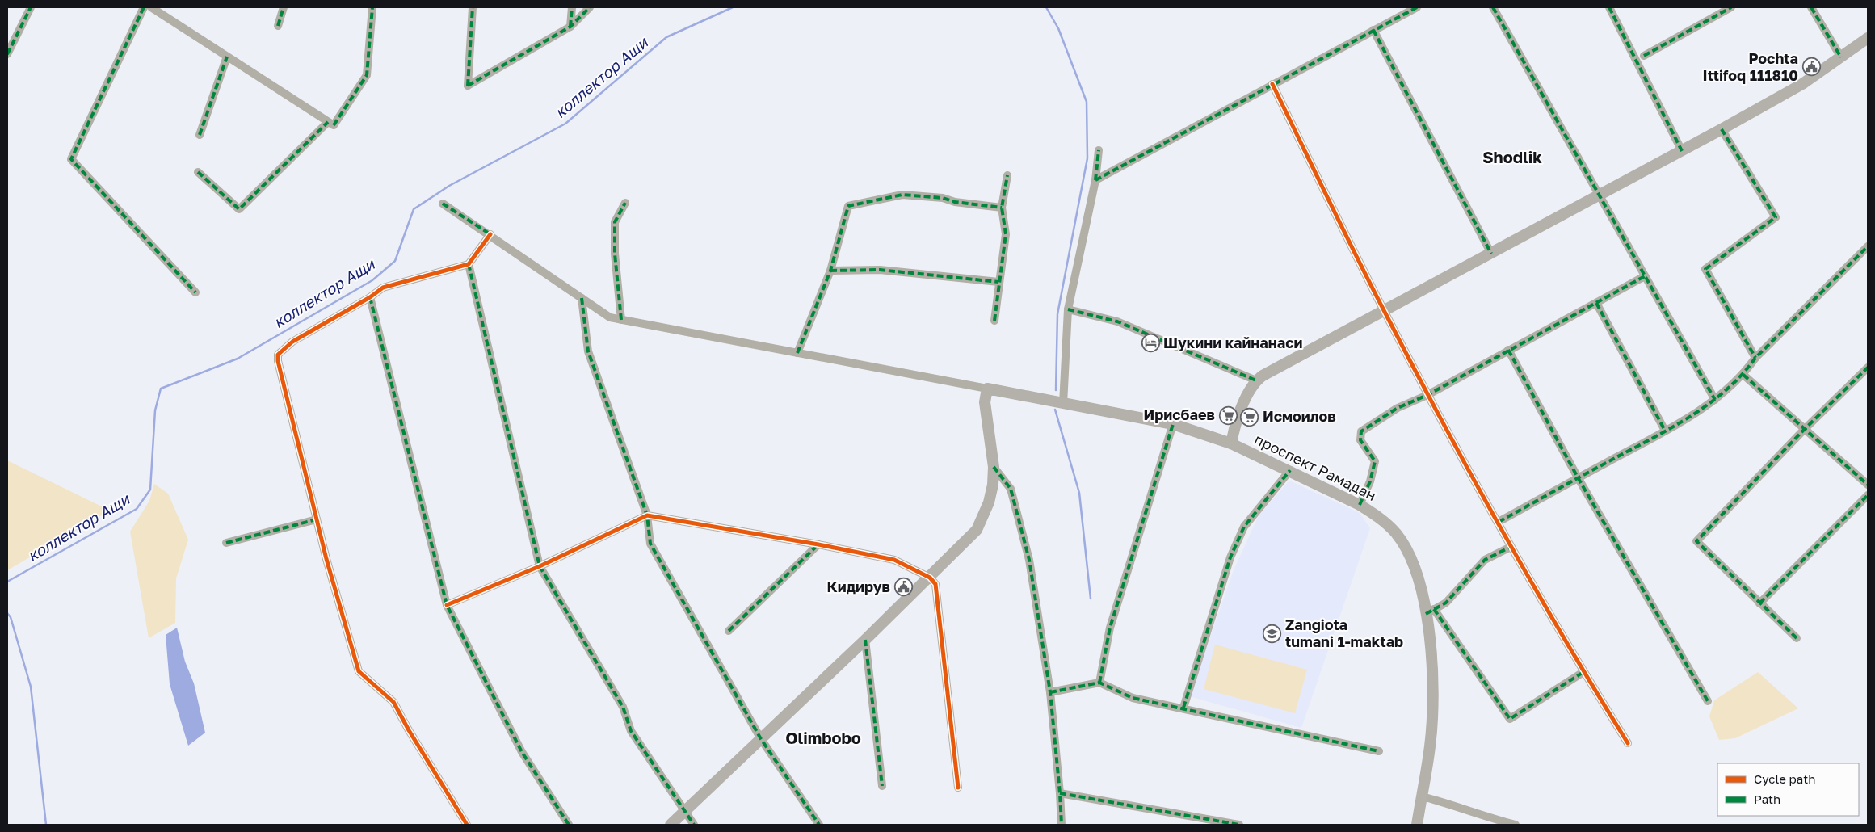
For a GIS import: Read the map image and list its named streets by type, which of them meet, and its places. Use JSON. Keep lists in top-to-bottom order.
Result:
{
  "streets": {
    "main road": ["проспект Рамадан"]
  },
  "districts": ["Shodlik", "Olimbobo"],
  "water": ["коллектор Ащи"],
  "places": {
    "public building": ["Pochta Ittifoq 111810", "Кидирув"],
    "hotel": ["Шукини кайнанаси"],
    "supermarket": ["Ирисбаев", "Исмоилов"],
    "school or university": ["Zangiota tumani 1-maktab"]
  },
  "legend": ["Cycle path", "Path"]
}
